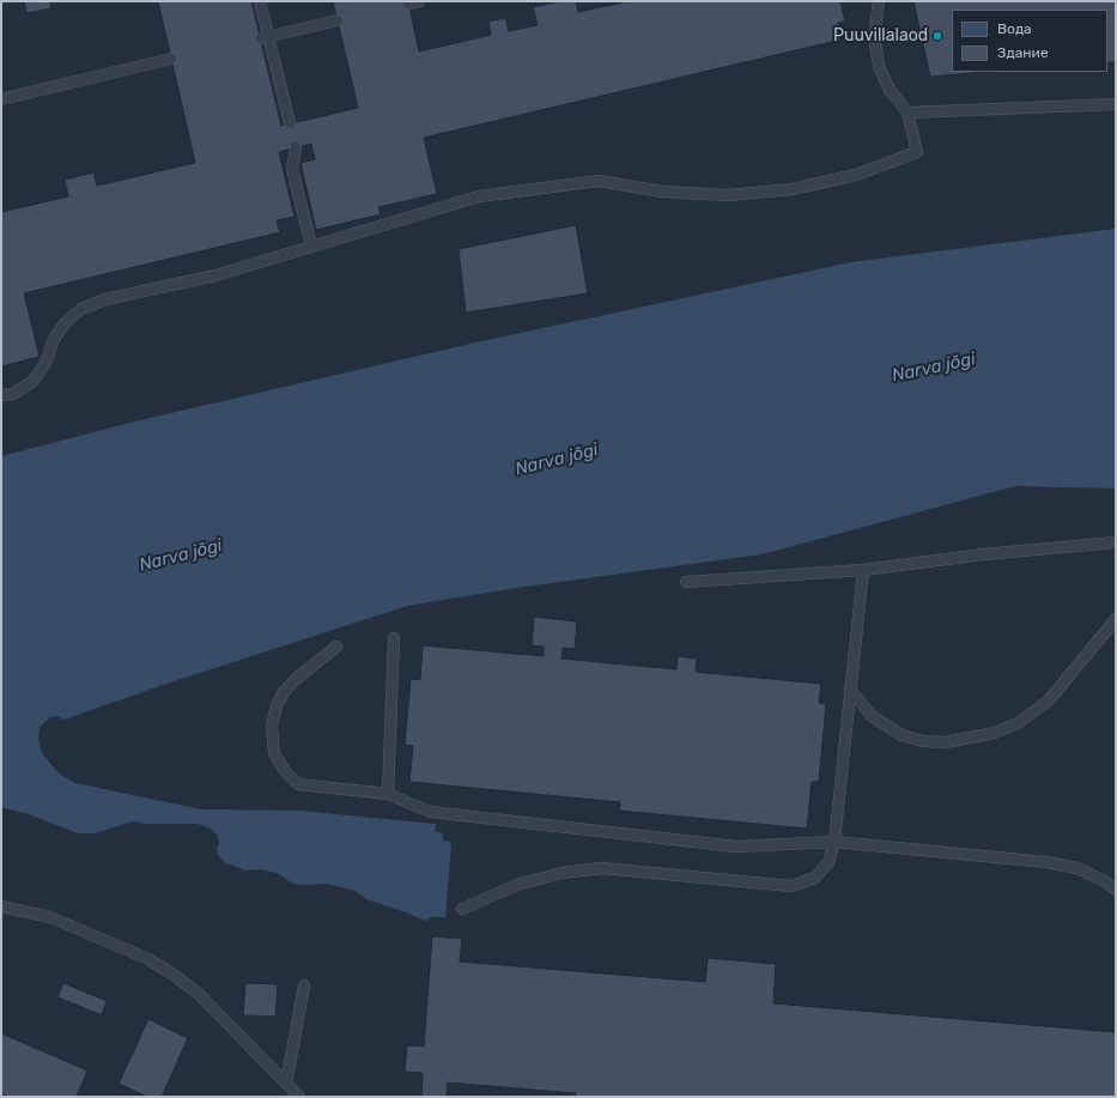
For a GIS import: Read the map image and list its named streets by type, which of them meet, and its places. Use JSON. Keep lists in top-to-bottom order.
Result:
{
  "water": ["Narva jõgi"],
  "places": ["Puuvillalaod"],
  "legend": ["Вода", "Здание"]
}
